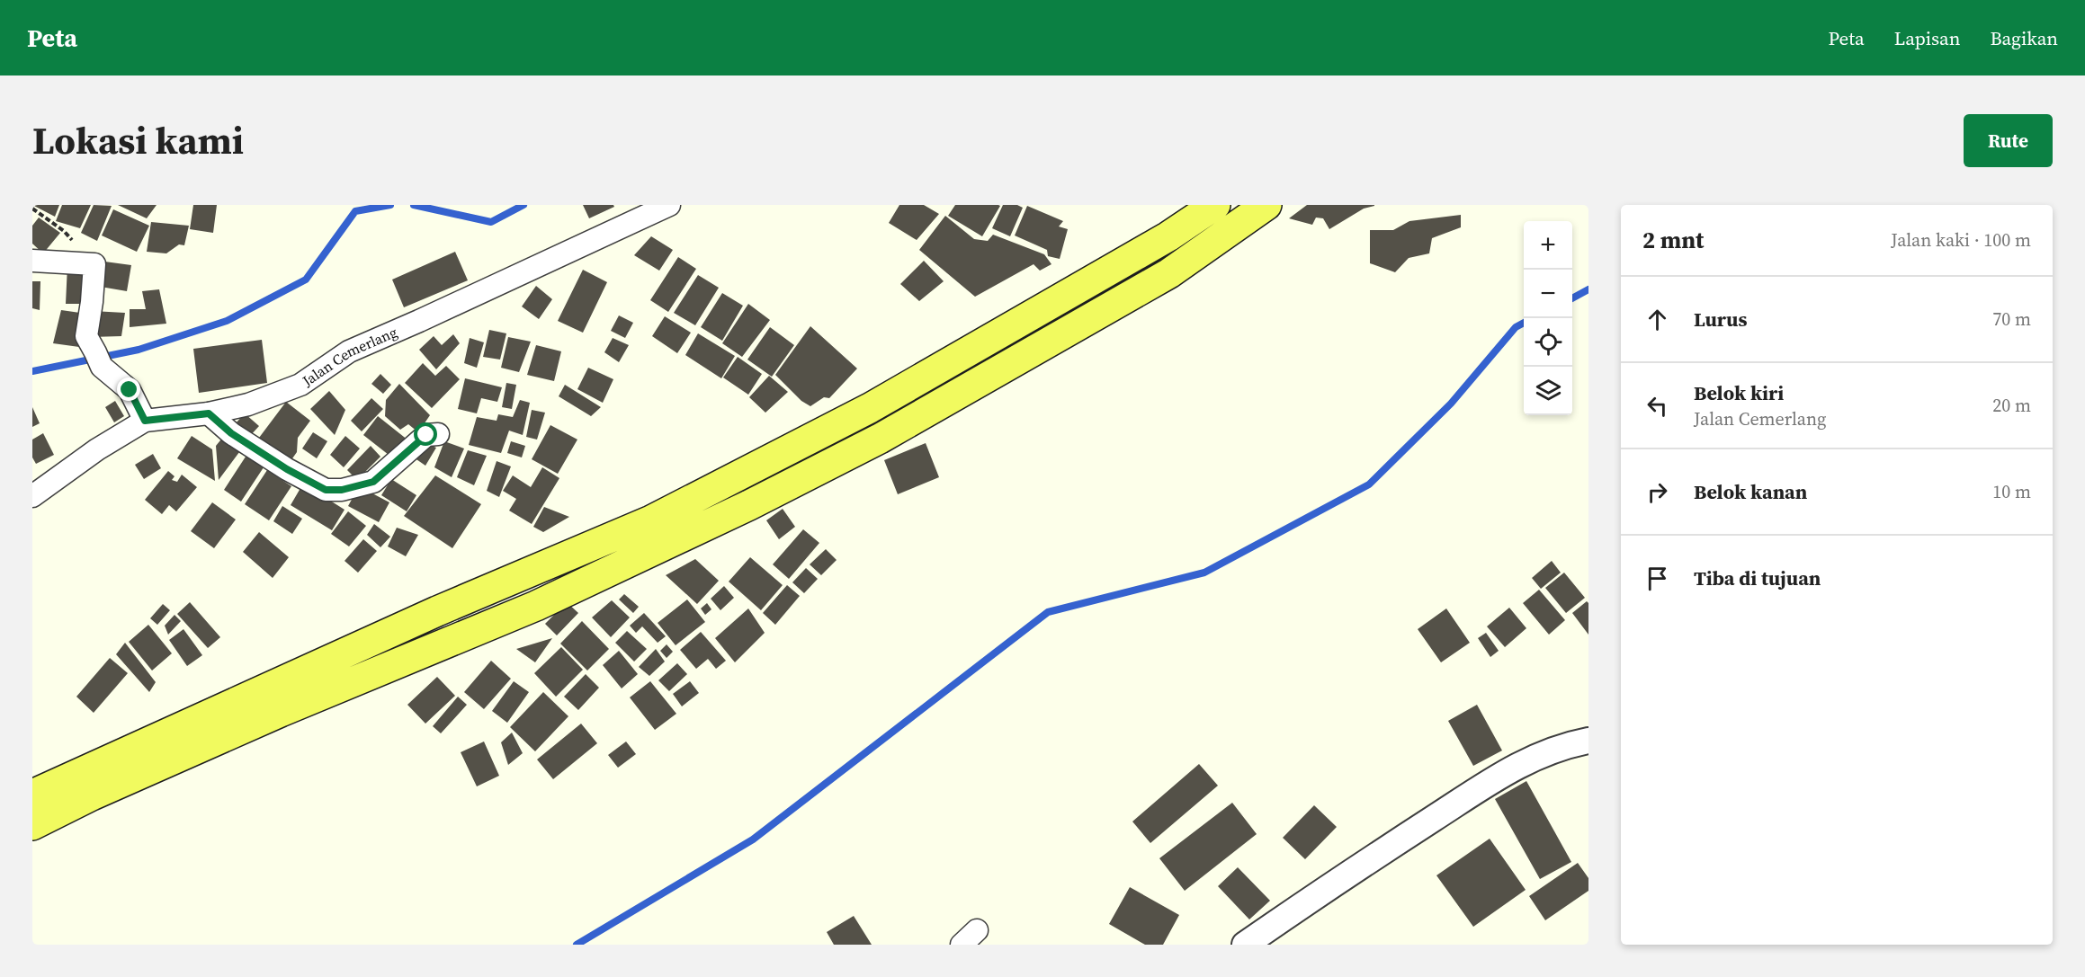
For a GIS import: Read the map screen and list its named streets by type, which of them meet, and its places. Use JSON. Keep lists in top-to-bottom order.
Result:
{
  "streets": {
    "street": ["Jalan Cemerlang"]
  },
  "page": {
    "header": "Peta",
    "nav": ["Peta", "Lapisan", "Bagikan"],
    "title": "Lokasi kami",
    "buttons": "Rute",
    "heading": ["2 mnt", "Jalan kaki · 100 m"],
    "map_buttons": ["+", "−"],
    "list": [
      ["Lurus", "70 m"],
      ["Belok kiri", "Jalan Cemerlang", "20 m"],
      ["Belok kanan", "10 m"],
      "Tiba di tujuan"
    ]
  }
}
